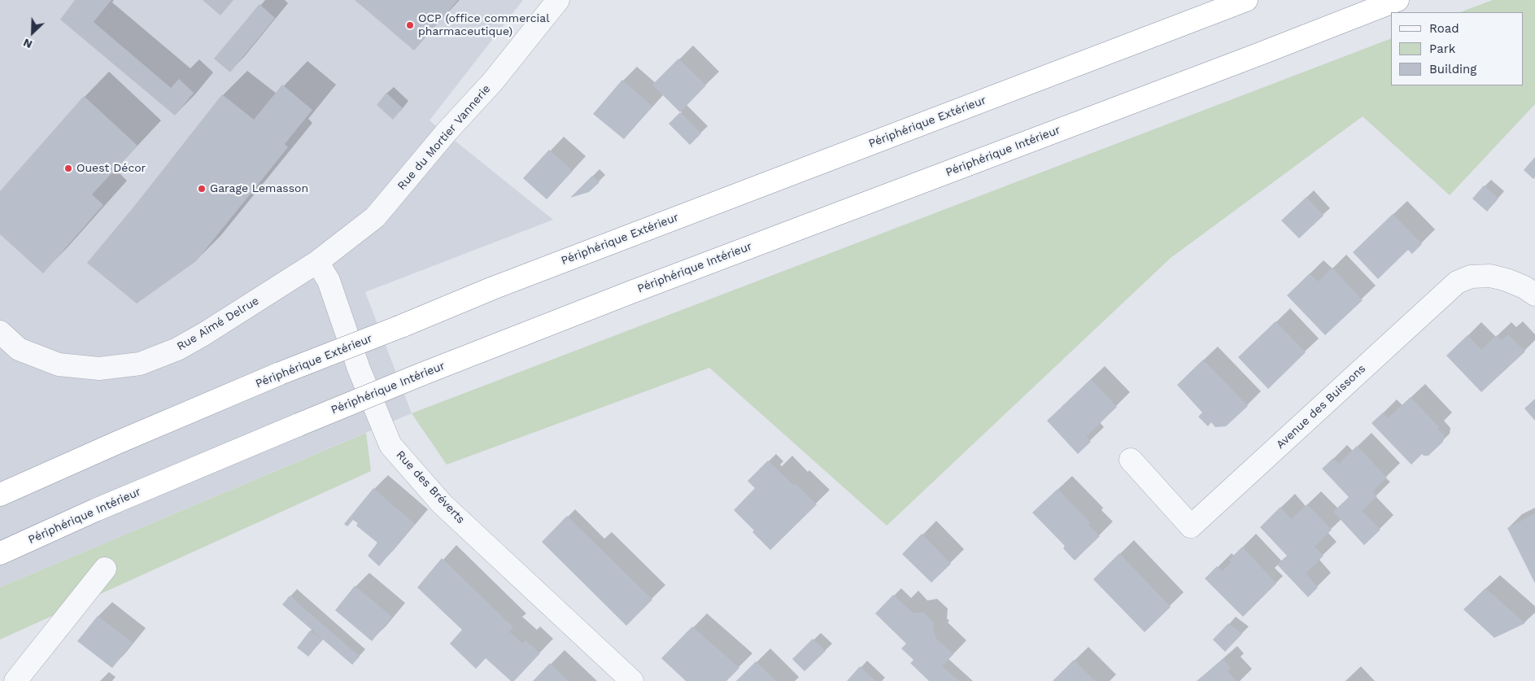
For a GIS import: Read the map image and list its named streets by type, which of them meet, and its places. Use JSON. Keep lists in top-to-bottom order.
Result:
{
  "streets": {
    "highway": ["Périphérique Extérieur", "Périphérique Intérieur"],
    "street": [
      "Rue du Mortier Vannerie",
      "Rue Aimé Delrue",
      "Avenue des Buissons",
      "Rue des Bréverts"
    ]
  },
  "crossings": [
    ["Rue du Mortier Vannerie", "Rue Aimé Delrue"],
    ["Rue du Mortier Vannerie", "Rue des Bréverts"],
    ["Rue Aimé Delrue", "Rue des Bréverts"]
  ],
  "places": ["OCP (office commercial pharmaceutique)", "Ouest Décor", "Garage Lemasson"],
  "legend": ["Road", "Park", "Building"],
  "north": "bottom left"
}
